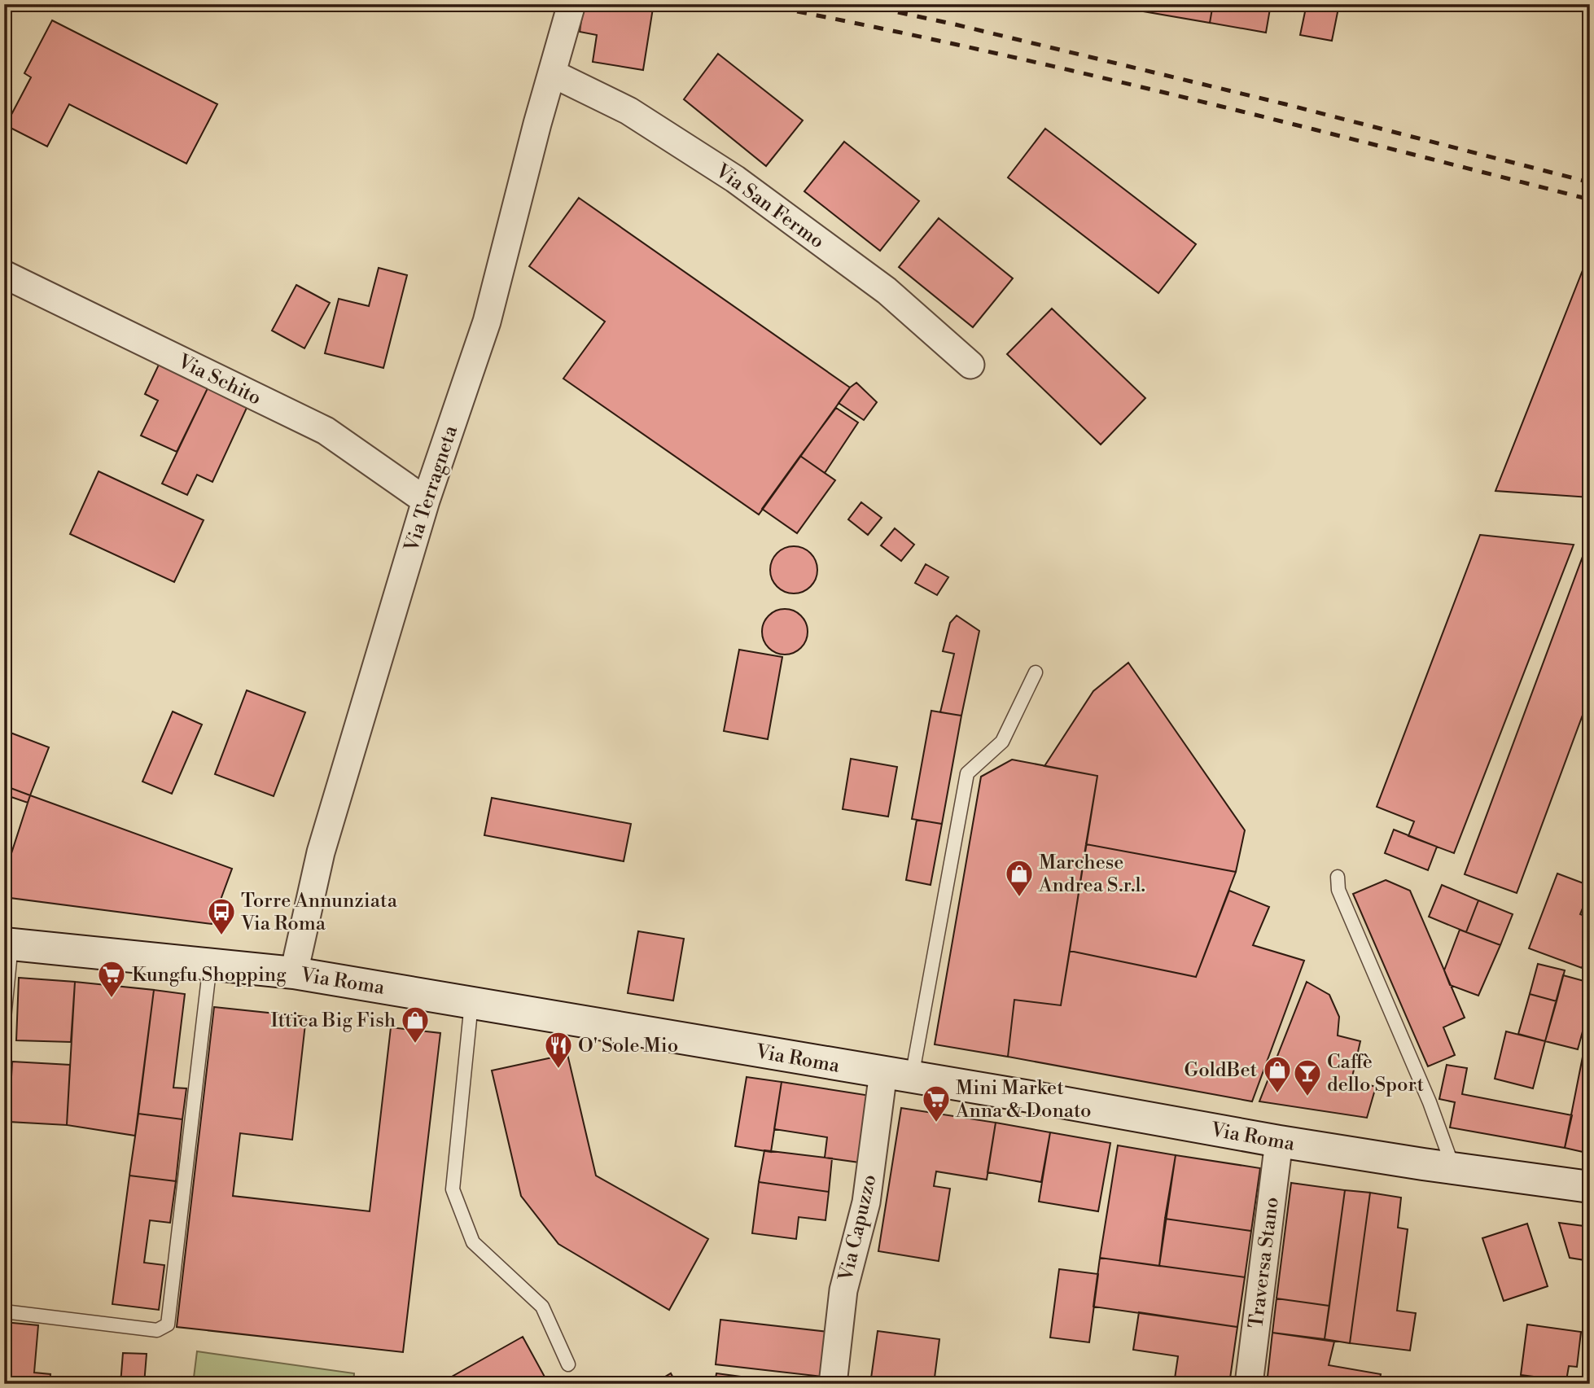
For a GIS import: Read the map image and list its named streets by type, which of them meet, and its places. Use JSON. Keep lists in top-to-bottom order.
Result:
{
  "streets": {
    "street": [
      "Via San Fermo",
      "Via Schito",
      "Via Terragneta",
      "Via Roma",
      "Via Capuzzo",
      "Traversa Stano"
    ]
  },
  "crossings": [
    ["Via San Fermo", "Via Terragneta"],
    ["Via Schito", "Via Terragneta"],
    ["Via Terragneta", "Via Roma"],
    ["Via Roma", "Via Capuzzo"],
    ["Via Roma", "Traversa Stano"]
  ],
  "places": {
    "shop": ["Marchese Andrea S.r.l.", "Ittica Big Fish", "GoldBet"],
    "bus stop": ["Torre Annunziata Via Roma"],
    "supermarket": ["Kungfu Shopping", "Mini Market Anna & Donato"],
    "restaurant": ["O' Sole Mio"],
    "bar": ["Caffè dello Sport"]
  }
}
